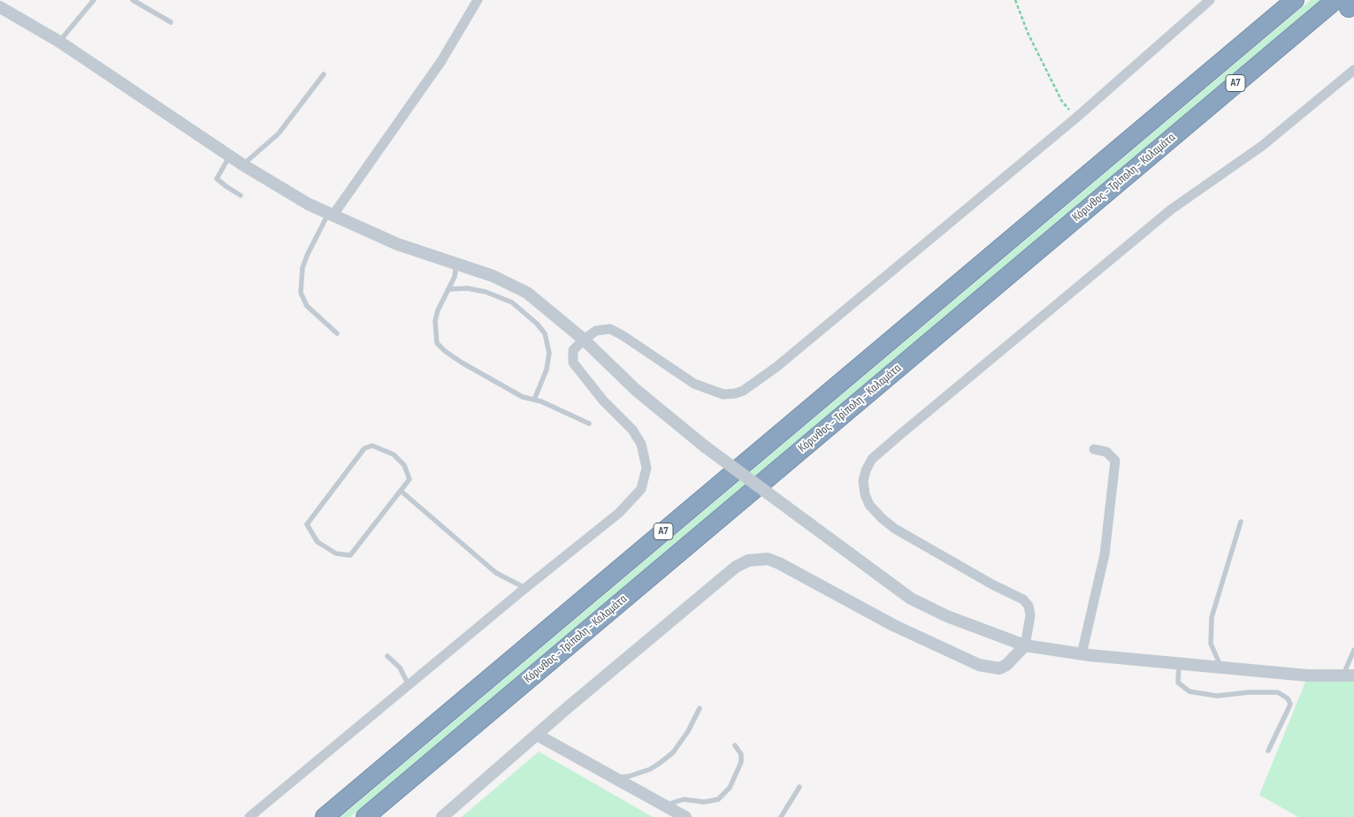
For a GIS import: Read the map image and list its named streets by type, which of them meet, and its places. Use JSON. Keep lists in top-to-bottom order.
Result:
{
  "streets": {
    "highway": ["Α7", "Κόρινθος - Τρίπολη - Καλαμάτα"]
  }
}
